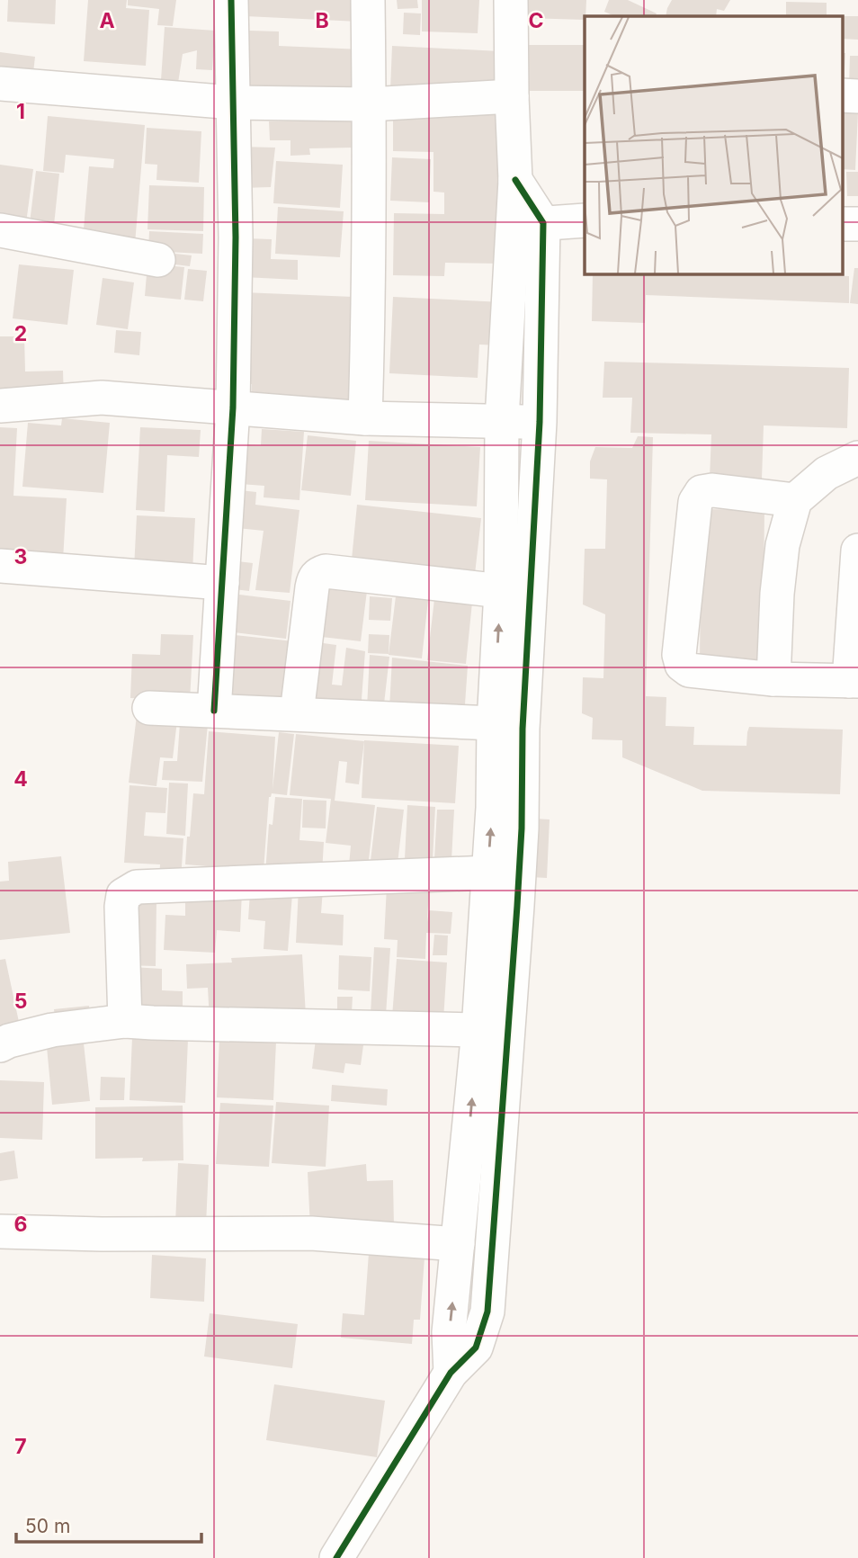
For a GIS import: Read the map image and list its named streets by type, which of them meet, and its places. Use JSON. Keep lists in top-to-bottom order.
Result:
{
  "scale_bar": "50 m",
  "grid": {
    "columns": ["A", "B", "C"],
    "rows": [
      "1",
      "2",
      "3",
      "4",
      "5",
      "6",
      "7"
    ]
  }
}
